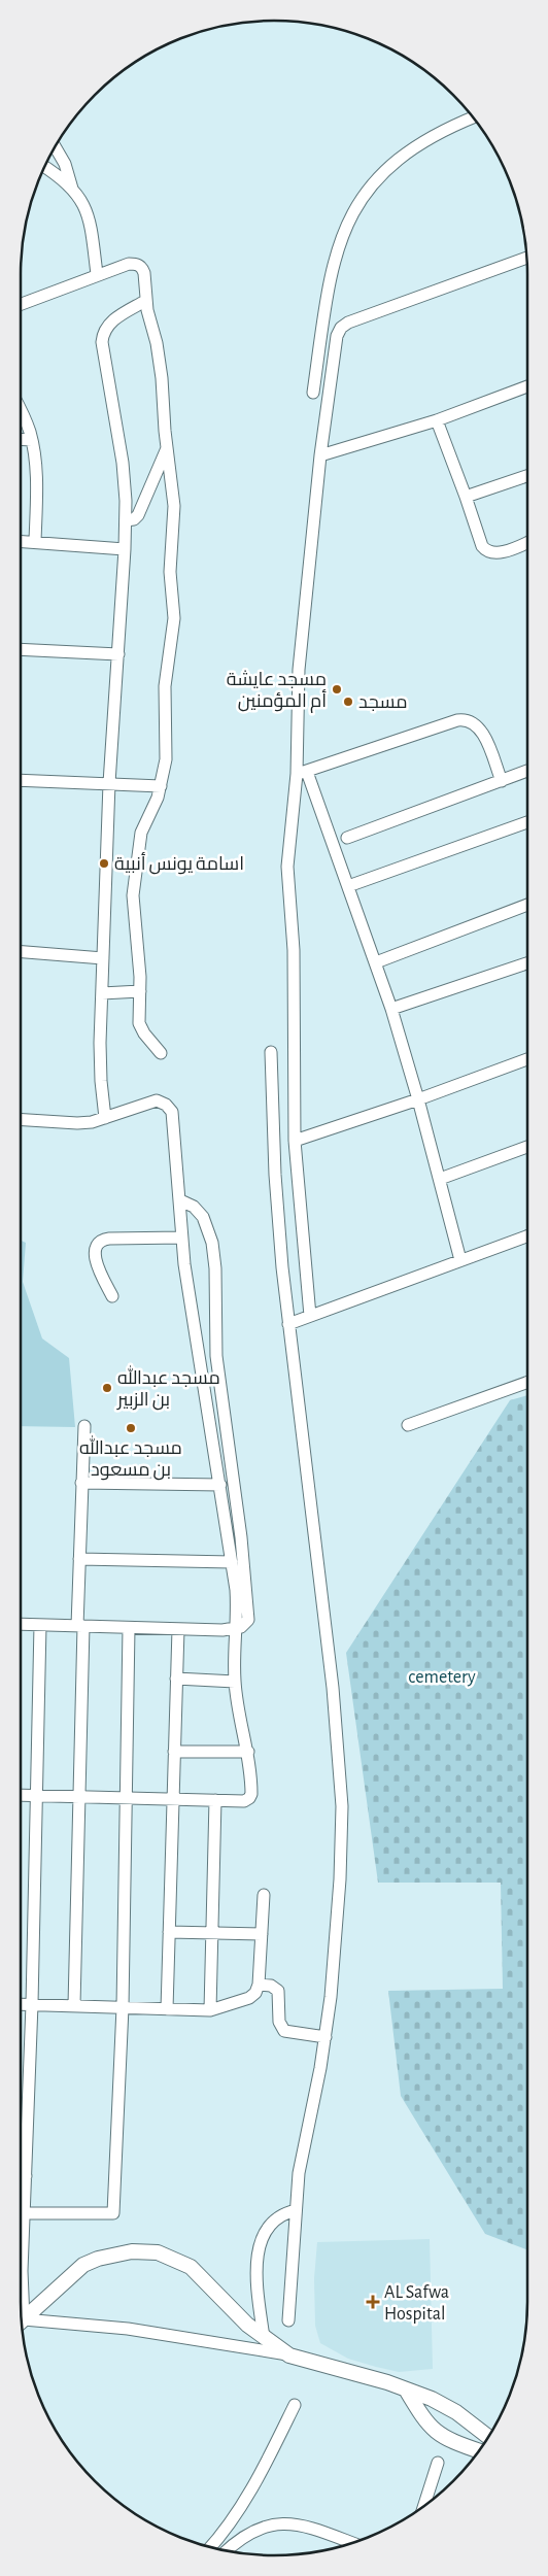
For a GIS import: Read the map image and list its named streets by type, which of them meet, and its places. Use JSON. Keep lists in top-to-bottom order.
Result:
{
  "parks": ["cemetery"],
  "places": {
    "other": [
      "مسجد عايشة أم المؤمنين",
      "مسجد",
      "اسامة يونس أنبية",
      "مسجد عبدالله بن الزبير",
      "مسجد عبدالله بن مسعود"
    ],
    "health": ["AL Safwa Hospital"]
  }
}
